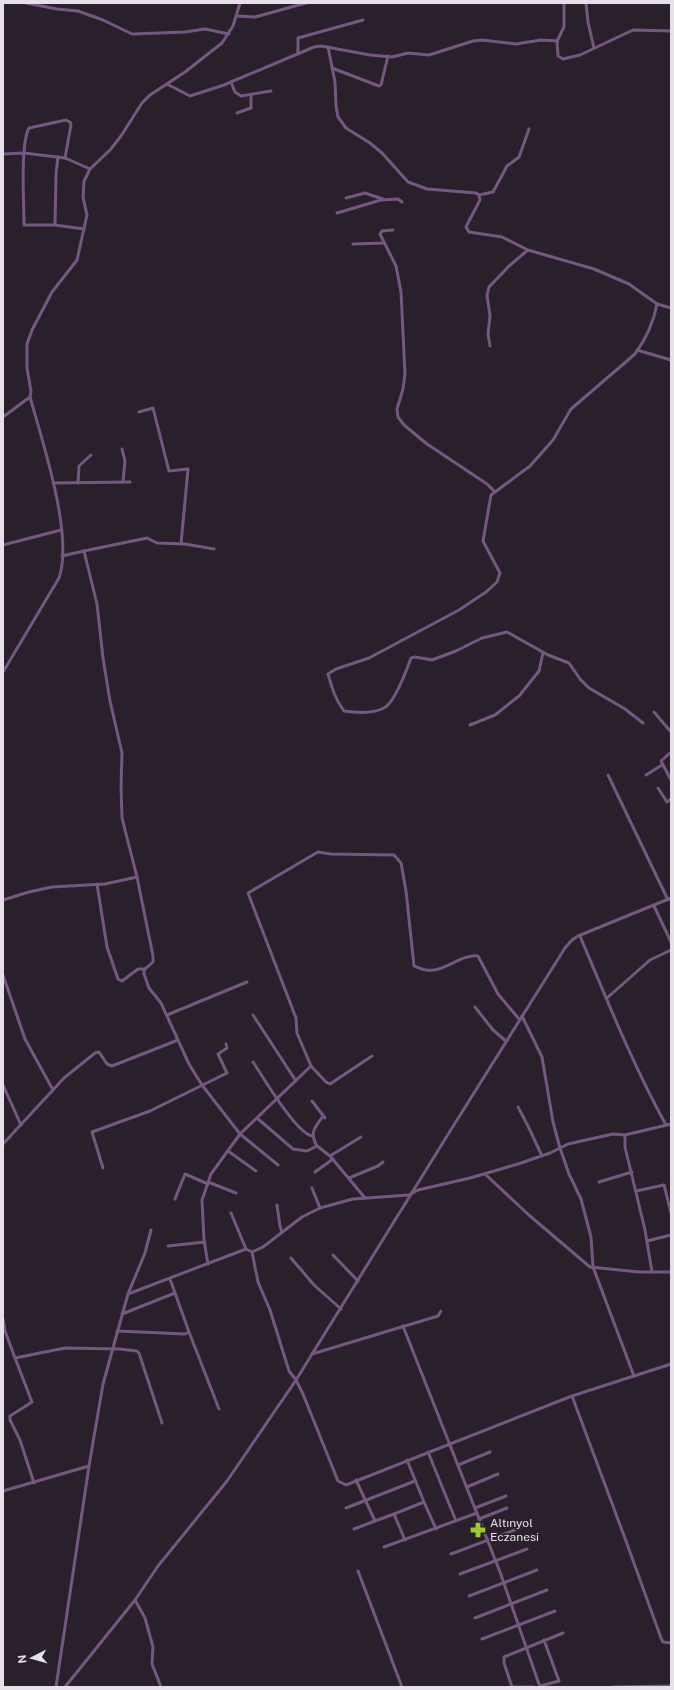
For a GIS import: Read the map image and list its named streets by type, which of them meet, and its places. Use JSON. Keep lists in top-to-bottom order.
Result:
{
  "places": {
    "pharmacy": ["Altınyol Eczanesi"]
  },
  "north": "left"
}
